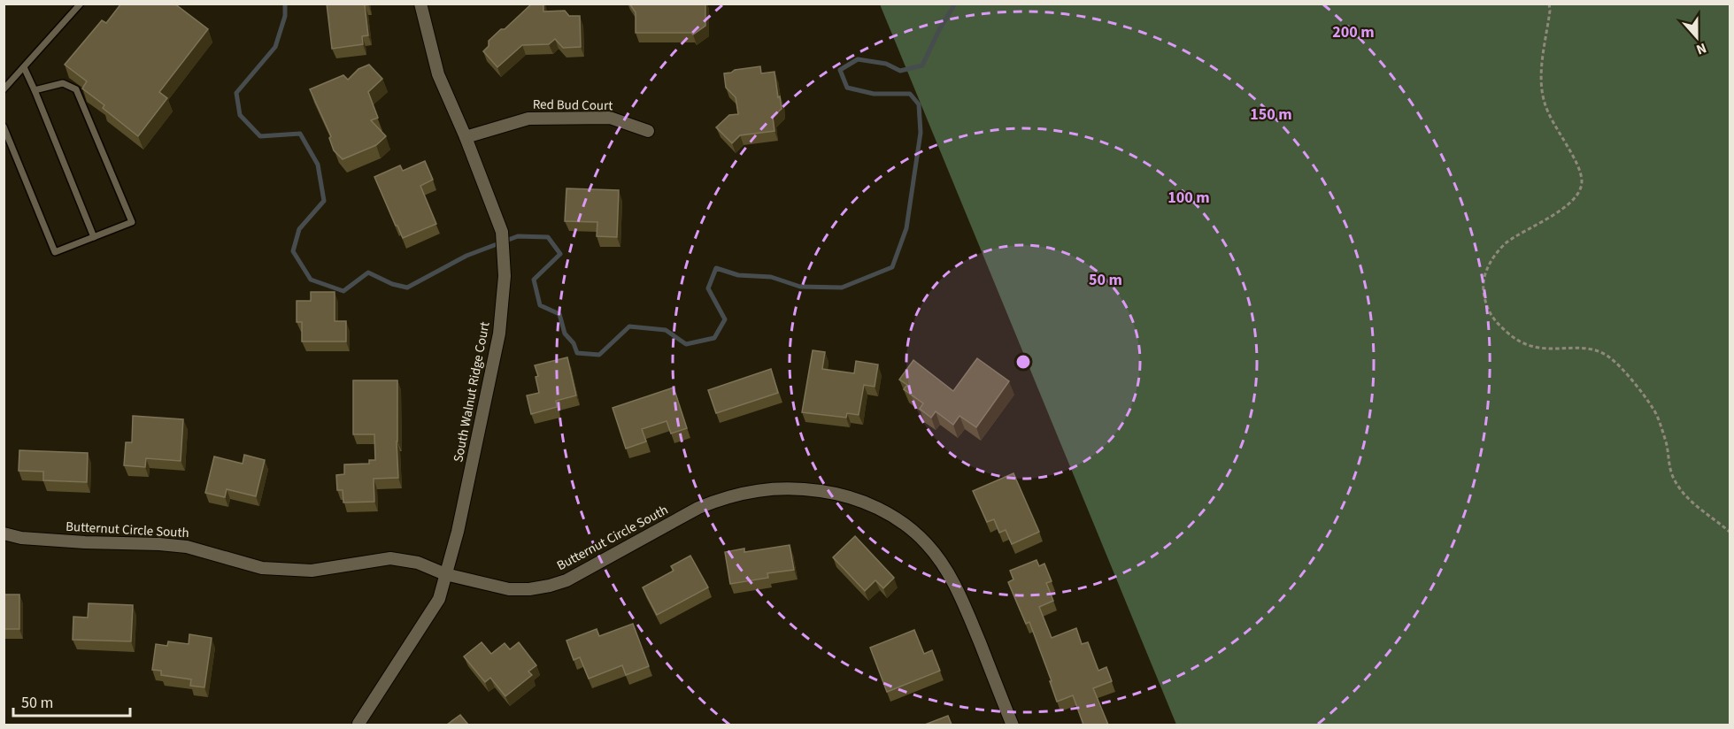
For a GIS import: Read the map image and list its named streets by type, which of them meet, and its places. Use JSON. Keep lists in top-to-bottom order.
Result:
{
  "streets": {
    "street": ["Red Bud Court", "South Walnut Ridge Court", "Butternut Circle South"]
  },
  "crossings": [
    ["Red Bud Court", "South Walnut Ridge Court"],
    ["South Walnut Ridge Court", "Butternut Circle South"]
  ],
  "scale_bar": "50 m",
  "north": "bottom",
  "rings": [
    "200 m",
    "150 m",
    "100 m",
    "50 m"
  ]
}
